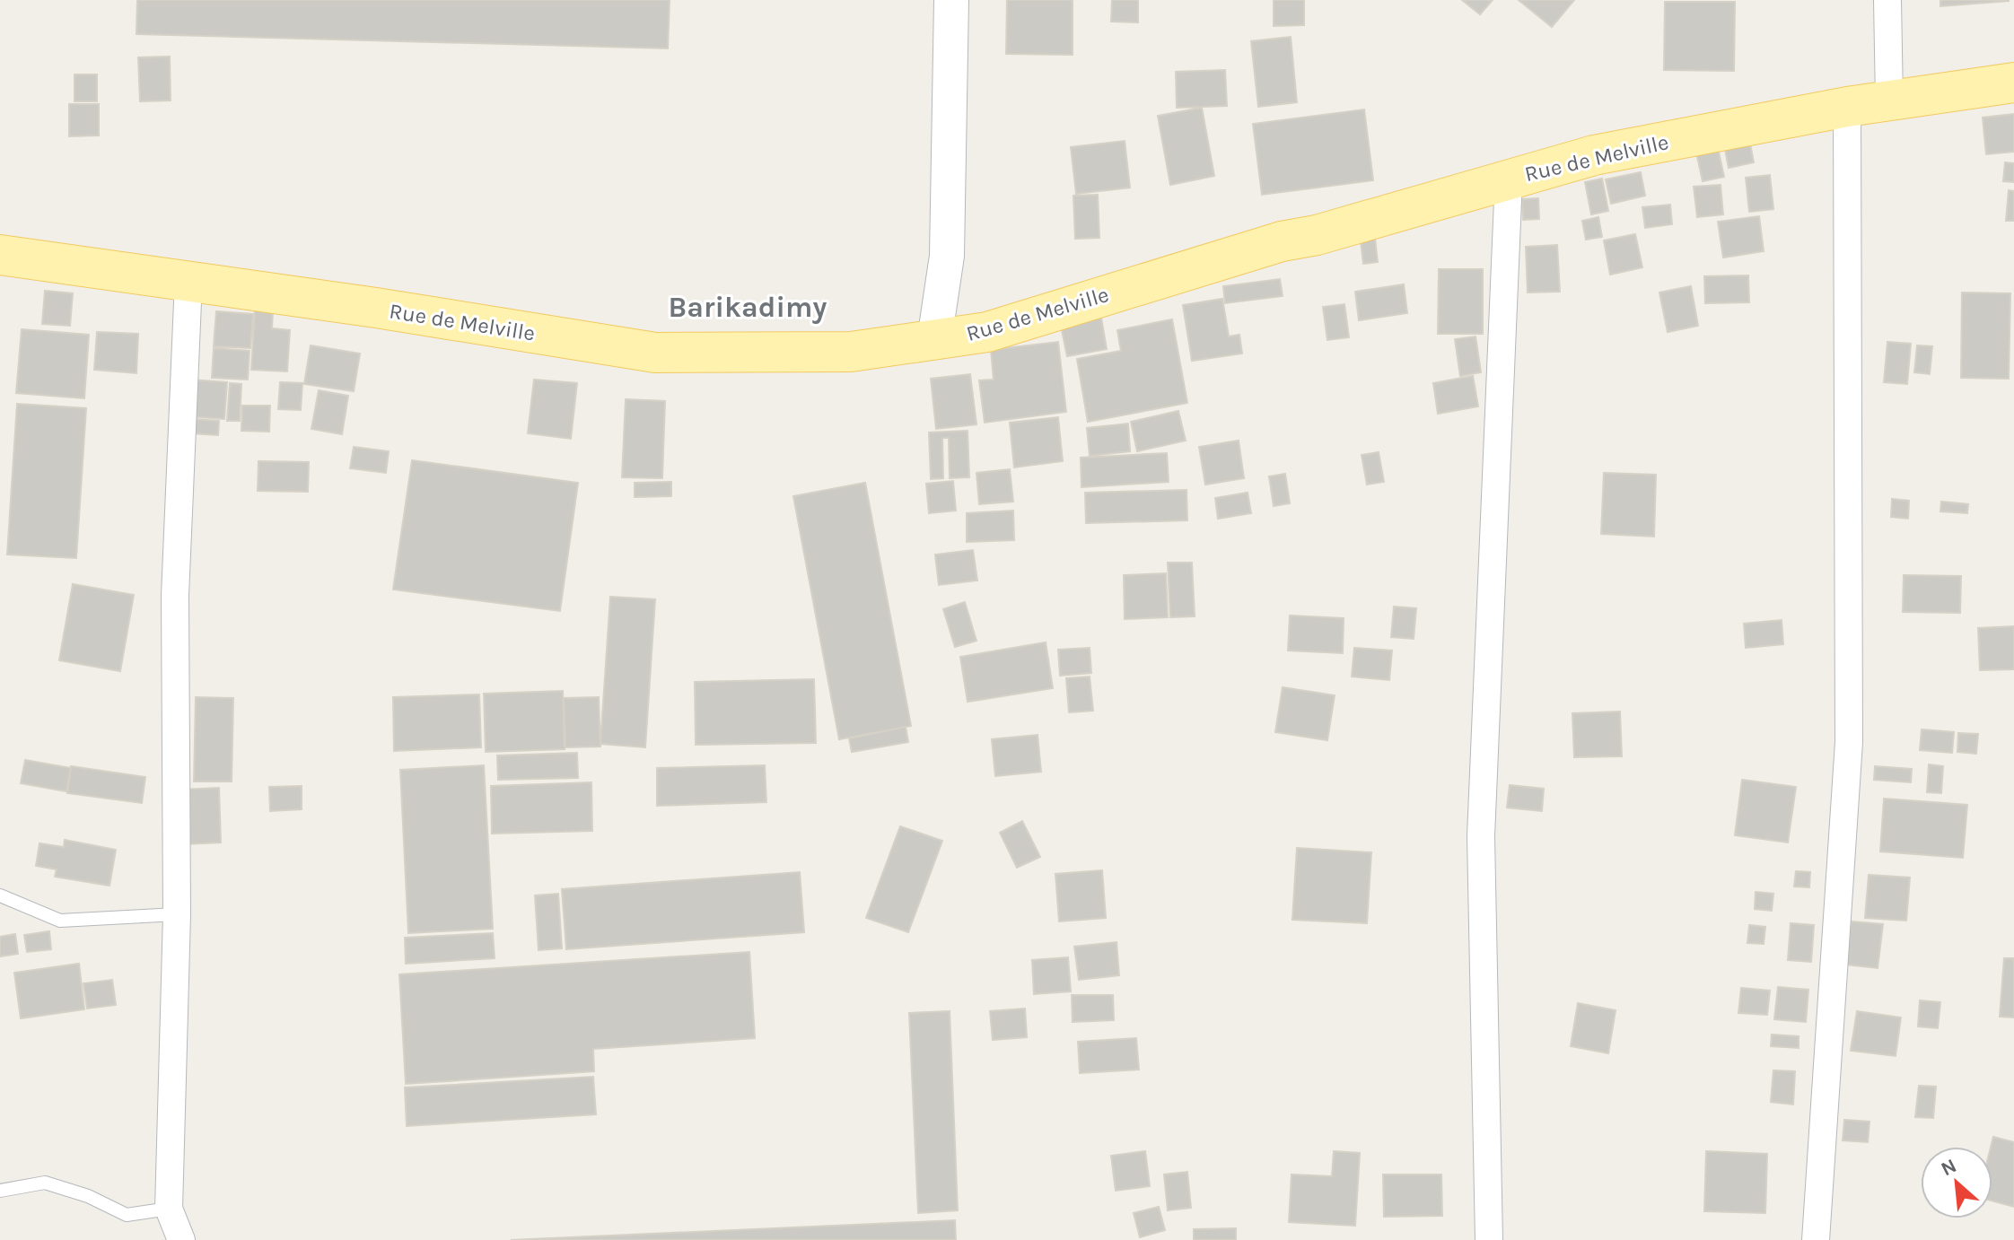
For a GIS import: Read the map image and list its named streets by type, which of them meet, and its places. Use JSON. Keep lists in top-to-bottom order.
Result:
{
  "streets": {
    "main road": ["Rue de Melville"]
  },
  "districts": ["Barikadimy"],
  "north": "top left"
}
